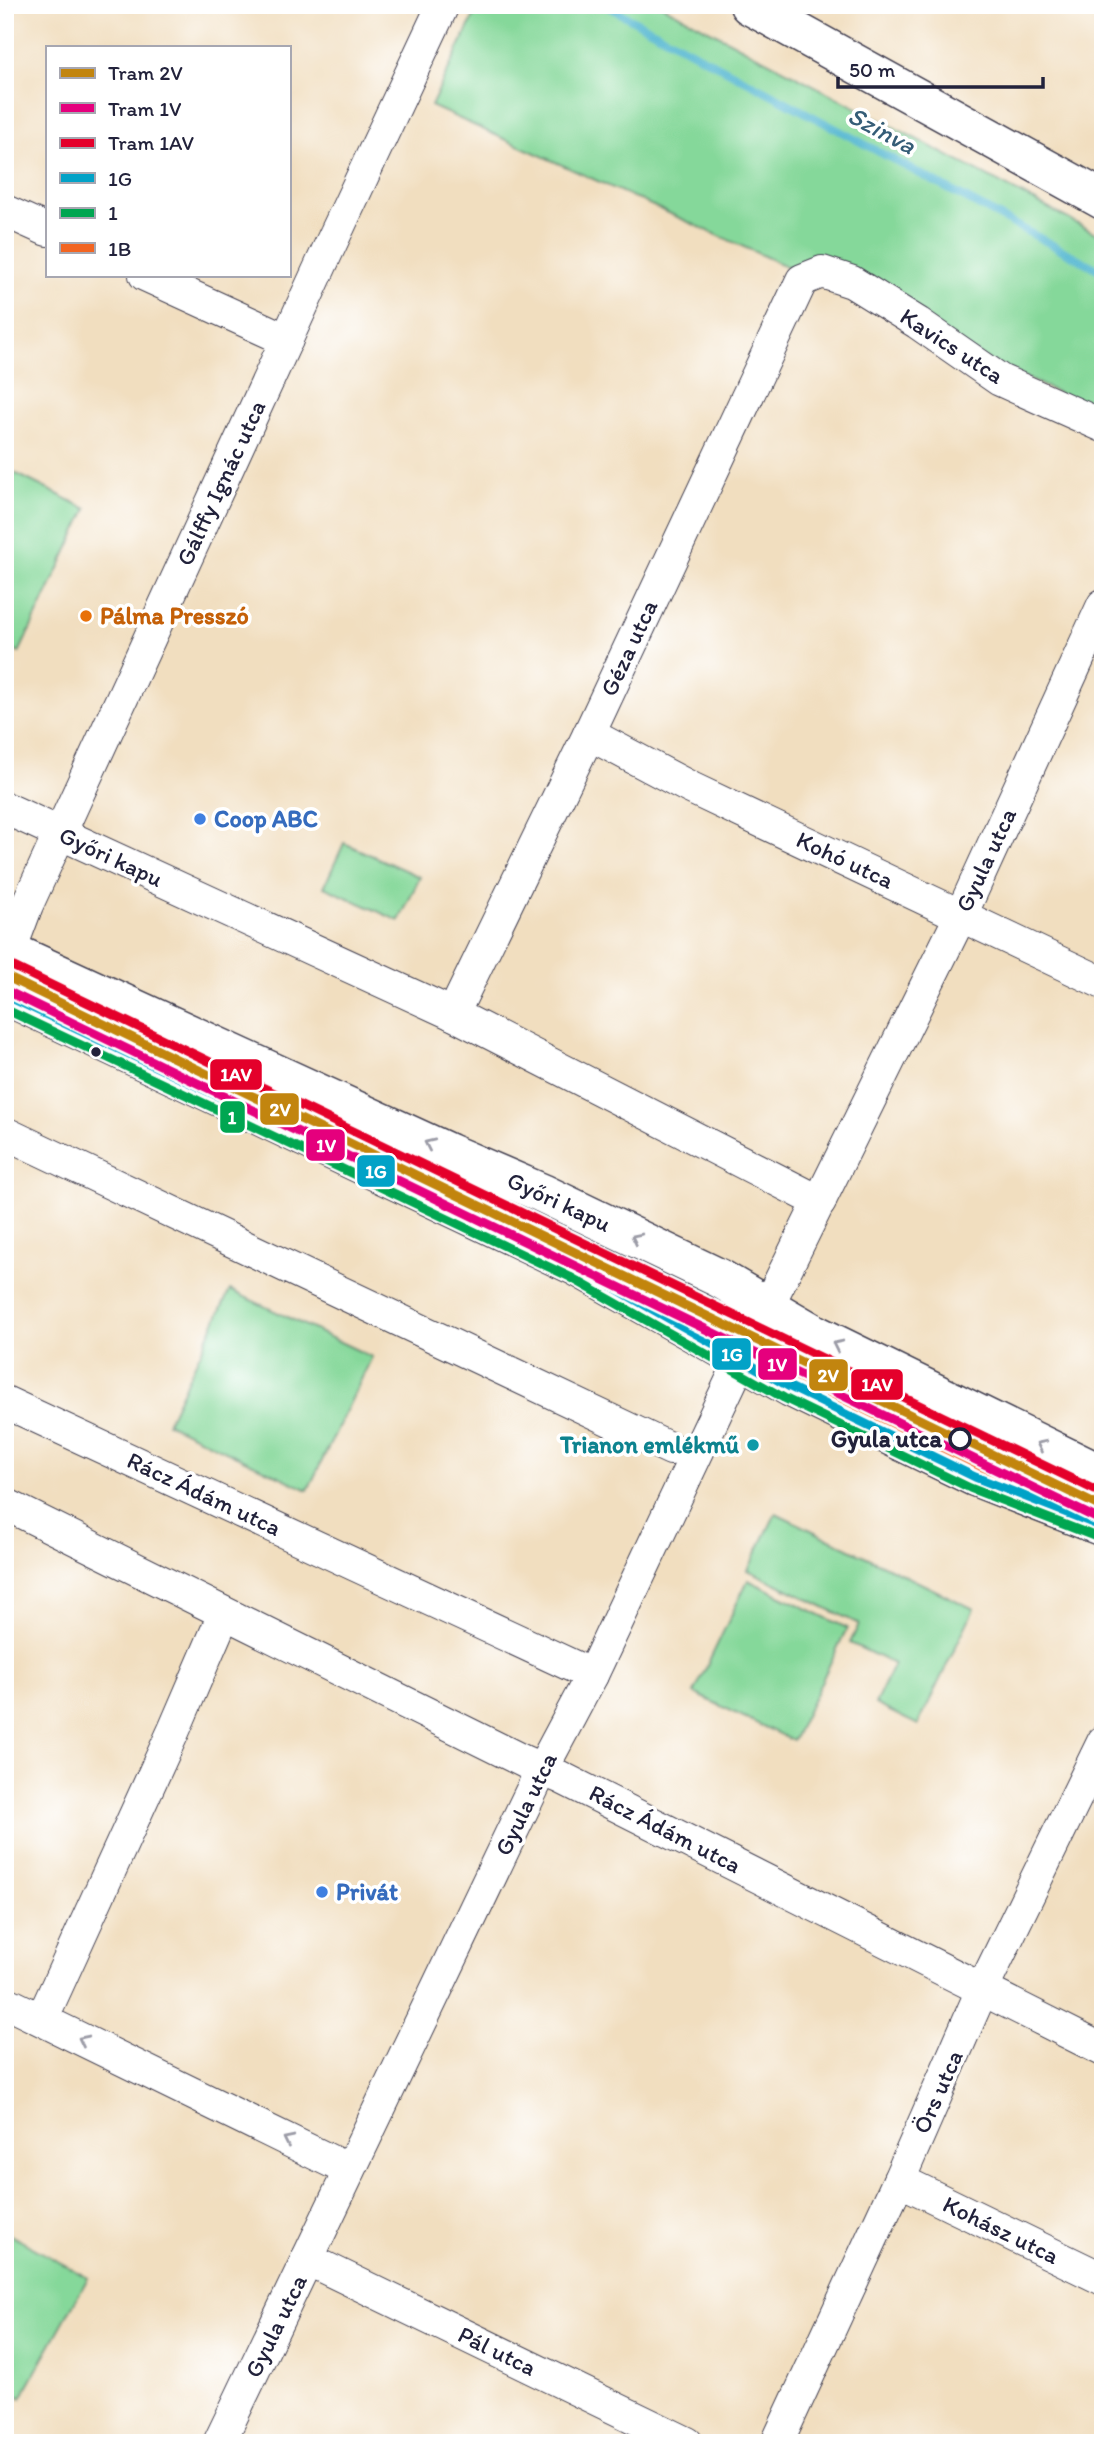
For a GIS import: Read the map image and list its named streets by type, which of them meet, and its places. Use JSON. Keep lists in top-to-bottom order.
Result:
{
  "streets": {
    "street": [
      "Kavics utca",
      "Gálffy Ignác utca",
      "Géza utca",
      "Győri kapu",
      "Kohó utca",
      "Gyula utca",
      "Rácz Ádám utca",
      "Örs utca",
      "Kohász utca",
      "Pál utca"
    ]
  },
  "crossings": [
    ["Kavics utca", "Géza utca"],
    ["Gálffy Ignác utca", "Győri kapu"],
    ["Géza utca", "Győri kapu"],
    ["Géza utca", "Kohó utca"],
    ["Győri kapu", "Gyula utca"],
    ["Kohó utca", "Gyula utca"],
    ["Gyula utca", "Rácz Ádám utca"],
    ["Gyula utca", "Pál utca"],
    ["Rácz Ádám utca", "Örs utca"],
    ["Örs utca", "Kohász utca"]
  ],
  "water": ["Szinva"],
  "places": [
    "Pálma Presszó",
    "Coop ABC",
    "Gyula utca",
    "Trianon emlékmű",
    "Privát"
  ],
  "lines": [
    "tram line 1AV",
    "tram line 2V",
    "transit line 1B",
    "tram line 1V",
    "transit line 1G",
    "transit line 1"
  ],
  "legend": [
    "Tram 2V",
    "Tram 1V",
    "Tram 1AV",
    "1G",
    "1",
    "1B"
  ],
  "scale_bar": "50 m"
}
